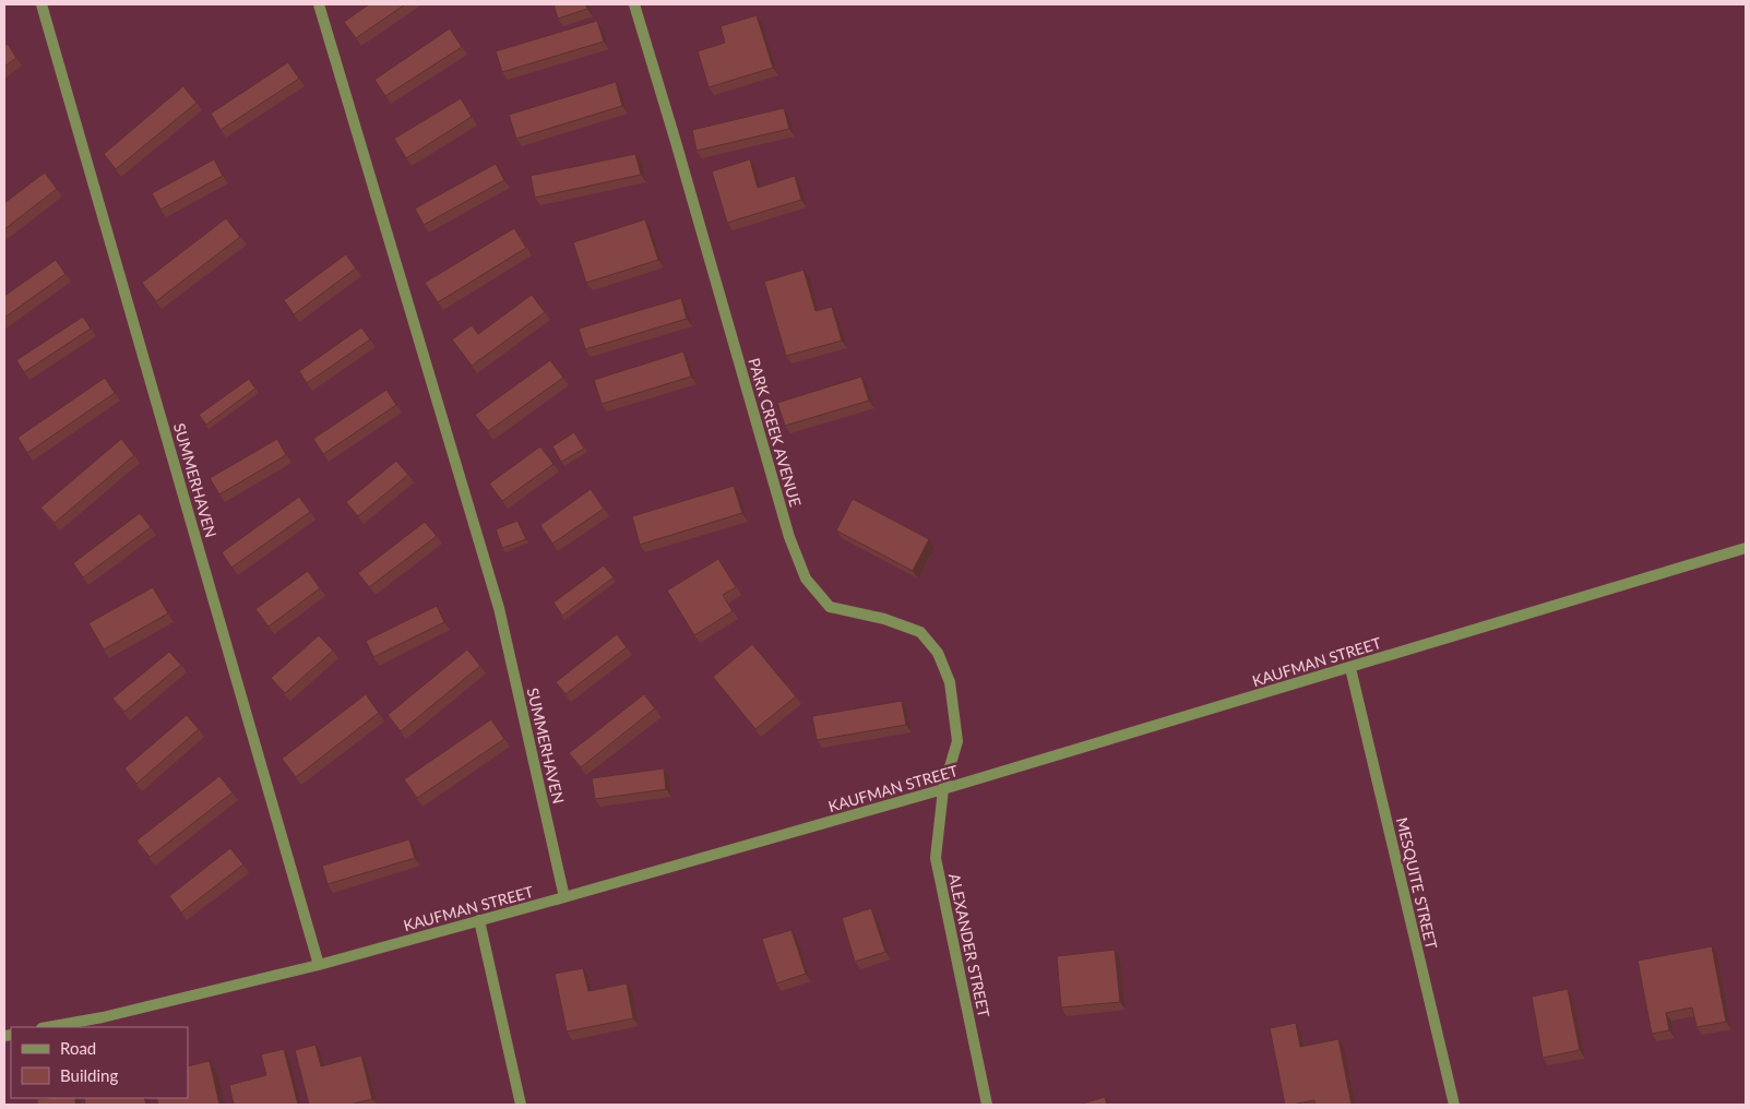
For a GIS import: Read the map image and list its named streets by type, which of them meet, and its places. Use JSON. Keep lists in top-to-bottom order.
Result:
{
  "streets": {
    "street": [
      "PARK CREEK AVENUE",
      "SUMMERHAVEN",
      "KAUFMAN STREET",
      "MESQUITE STREET",
      "ALEXANDER STREET"
    ]
  },
  "crossings": [
    ["PARK CREEK AVENUE", "KAUFMAN STREET"],
    ["PARK CREEK AVENUE", "ALEXANDER STREET"],
    ["SUMMERHAVEN", "KAUFMAN STREET"],
    ["KAUFMAN STREET", "MESQUITE STREET"],
    ["KAUFMAN STREET", "ALEXANDER STREET"]
  ],
  "legend": ["Road", "Building"]
}
